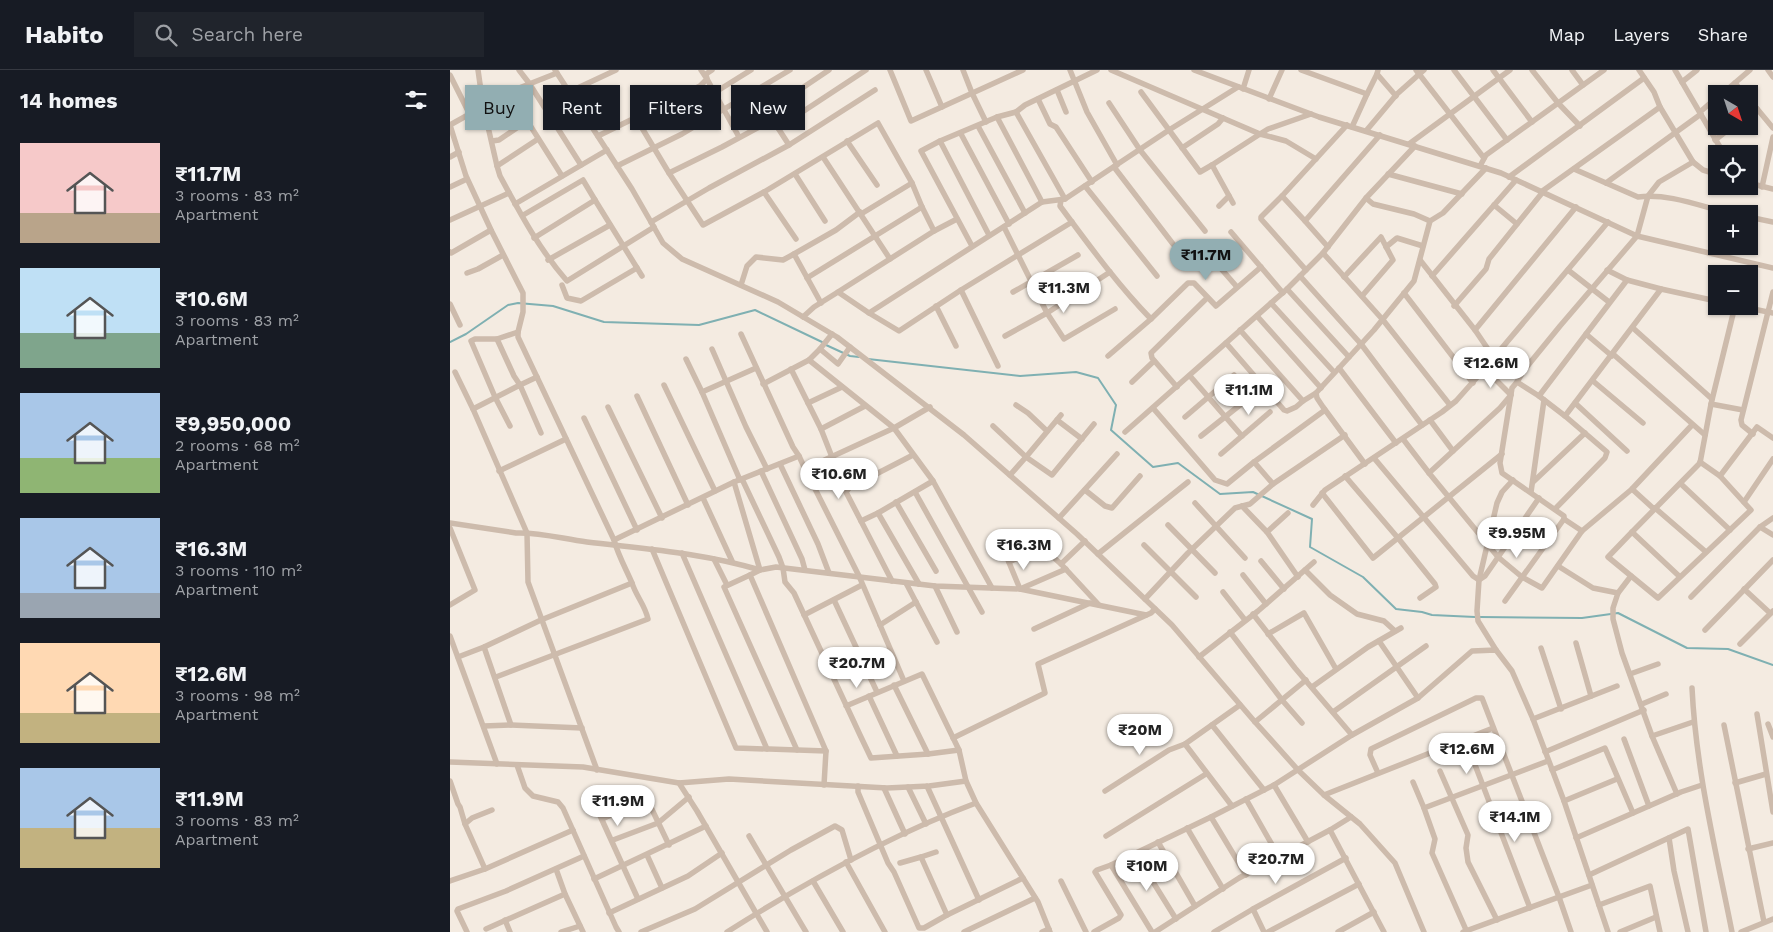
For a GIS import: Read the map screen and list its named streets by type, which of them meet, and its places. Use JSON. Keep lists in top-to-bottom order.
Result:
{
  "north": "bottom right",
  "page": {
    "header": "Habito",
    "search": "Search here",
    "nav": ["Map", "Layers", "Share"],
    "heading": "14 homes",
    "map_buttons": ["+", "−"],
    "chip": [
      "Buy",
      "Rent",
      "Filters",
      "New"
    ],
    "list": [
      {
        "name": "₹11.7M",
        "note": "3 rooms · 83 m² · Apartment"
      },
      {
        "name": "₹10.6M",
        "note": "3 rooms · 83 m² · Apartment"
      },
      {
        "name": "₹9,950,000",
        "note": "2 rooms · 68 m² · Apartment"
      },
      {
        "name": "₹16.3M",
        "note": "3 rooms · 110 m² · Apartment"
      },
      {
        "name": "₹12.6M",
        "note": "3 rooms · 98 m² · Apartment"
      },
      {
        "name": "₹11.9M",
        "note": "3 rooms · 83 m² · Apartment"
      }
    ],
    "price": [
      "₹11.7M",
      "₹11.3M",
      "₹12.6M",
      "₹11.1M",
      "₹10.6M",
      "₹9.95M",
      "₹16.3M",
      "₹20.7M",
      "₹20M",
      "₹12.6M",
      "₹11.9M",
      "₹14.1M",
      "₹20.7M",
      "₹10M"
    ]
  }
}
